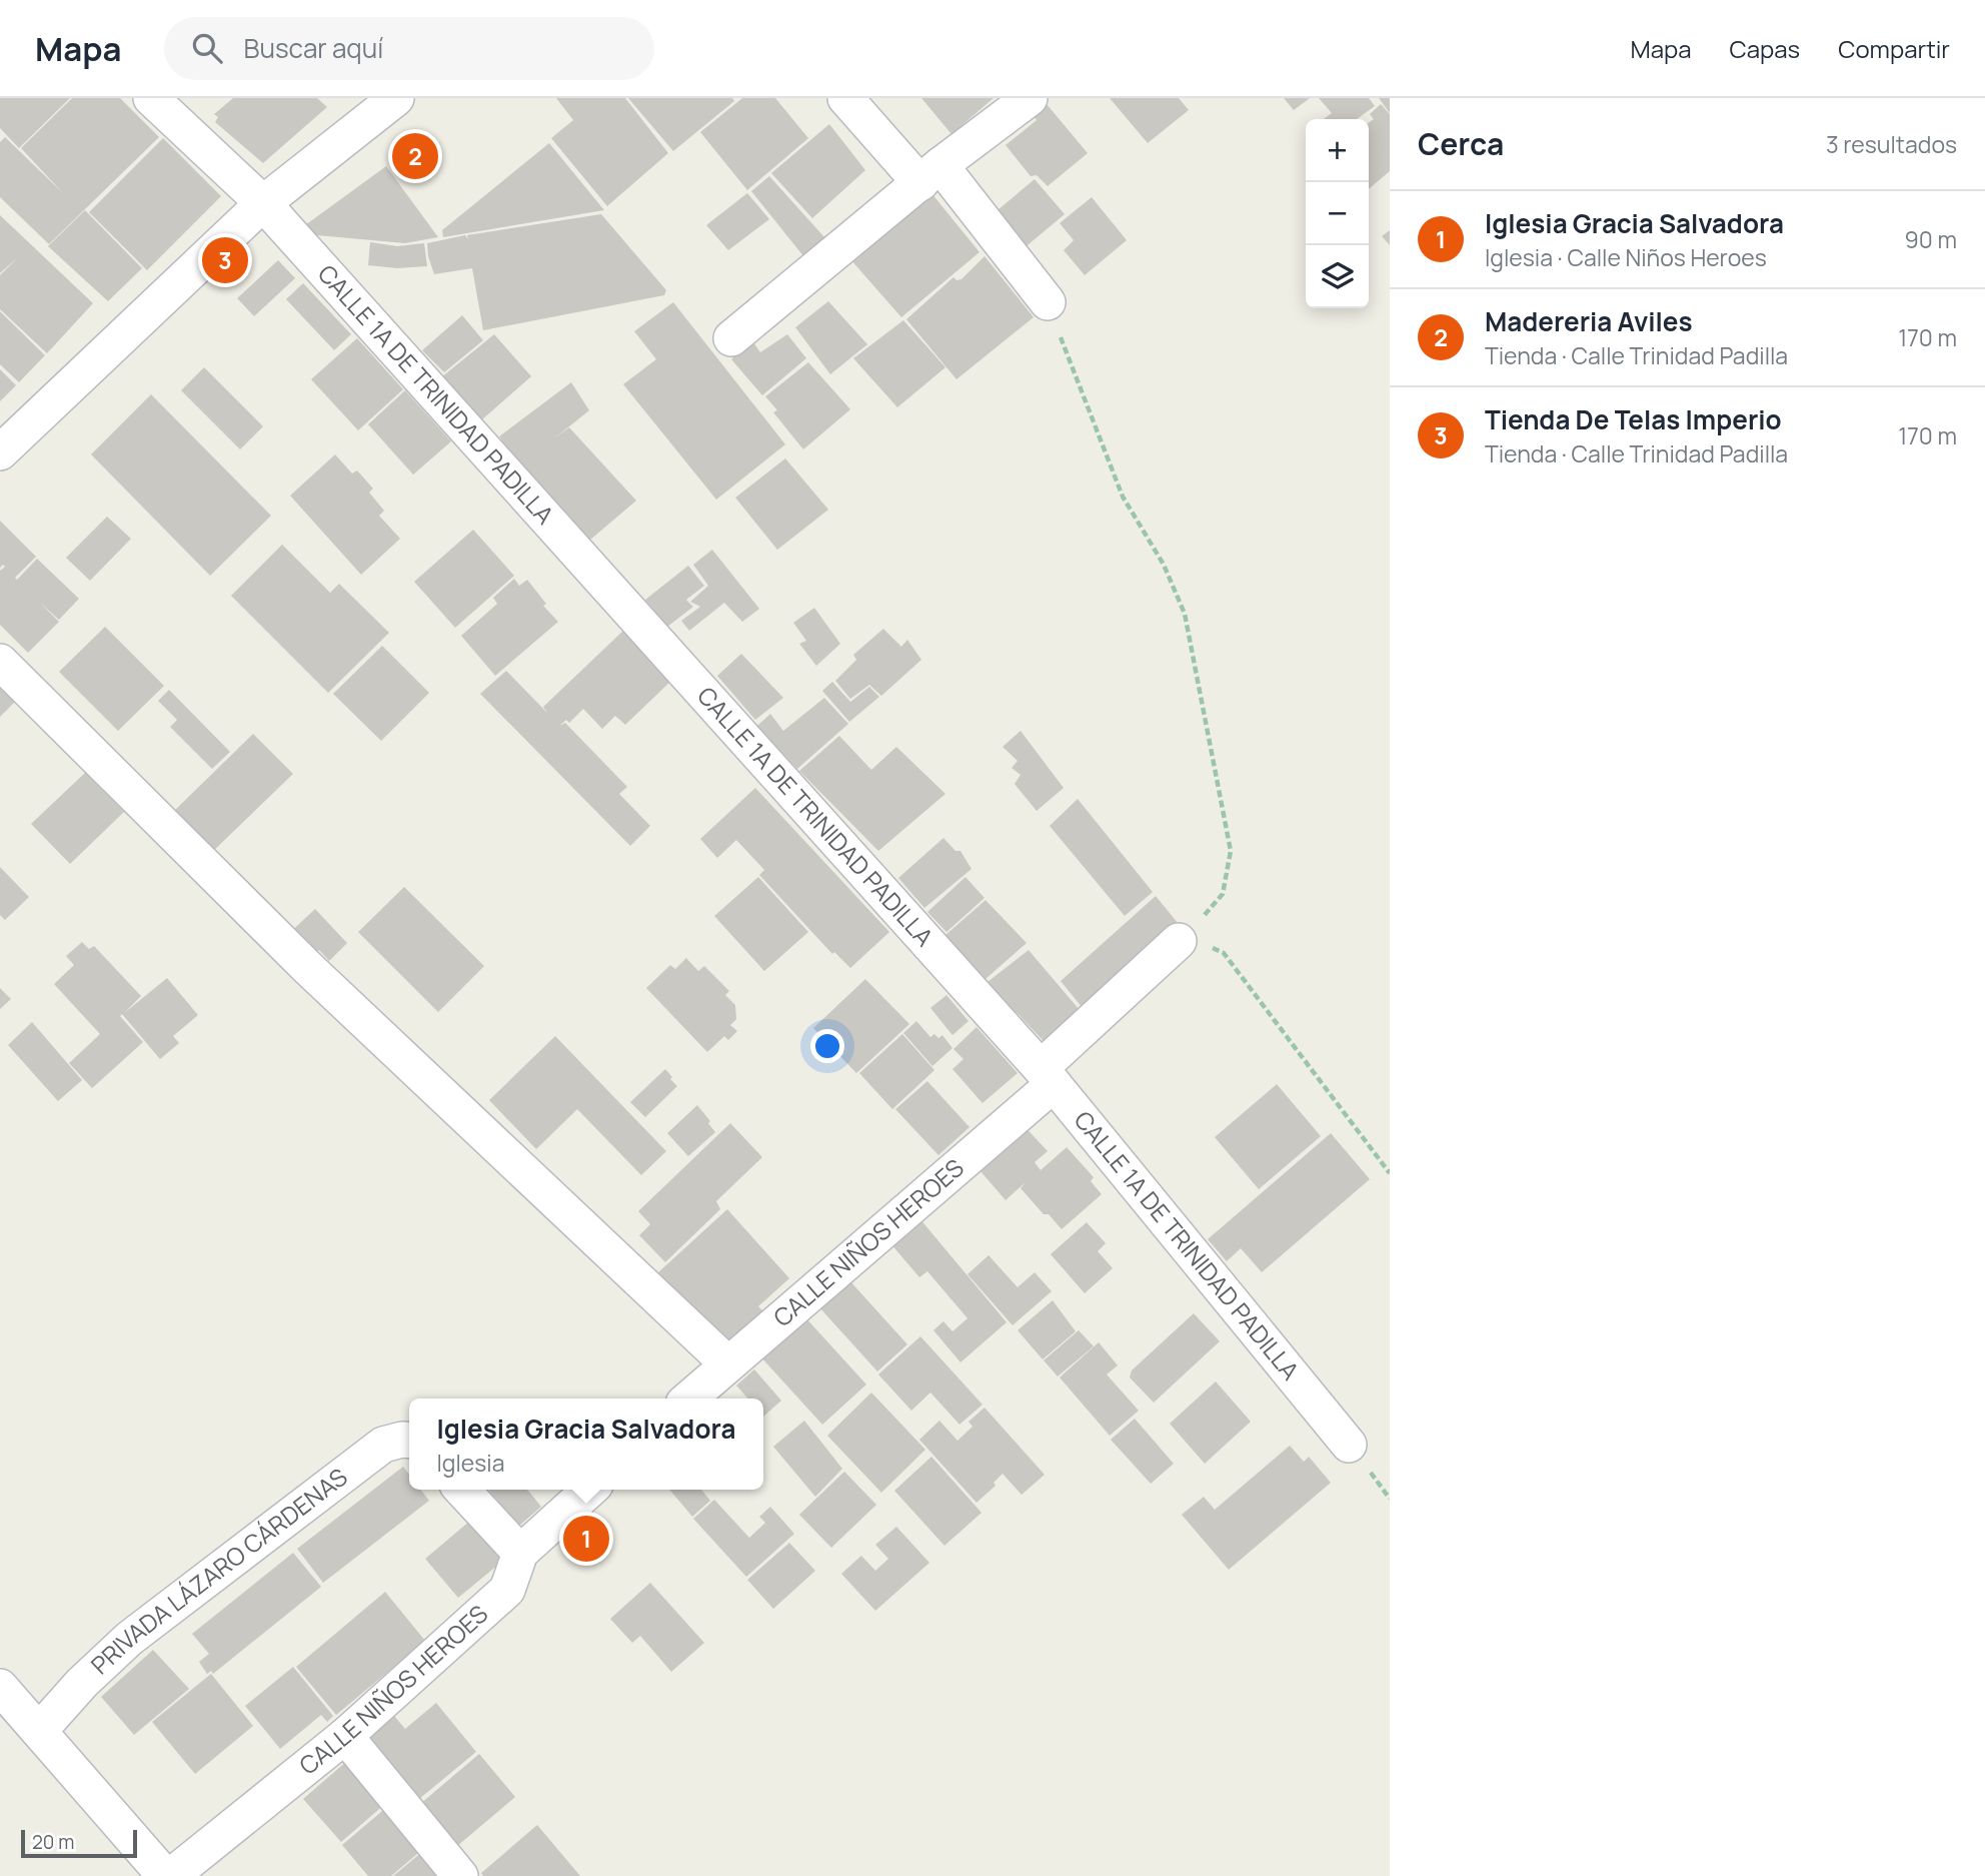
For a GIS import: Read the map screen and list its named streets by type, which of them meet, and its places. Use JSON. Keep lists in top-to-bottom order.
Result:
{
  "streets": {
    "street": ["CALLE 1A DE TRINIDAD PADILLA", "CALLE NIÑOS HEROES", "PRIVADA LÁZARO CÁRDENAS"]
  },
  "crossings": [
    ["CALLE 1A DE TRINIDAD PADILLA", "CALLE NIÑOS HEROES"]
  ],
  "scale_bar": "20 m",
  "page": {
    "header": "Mapa",
    "search": "Buscar aquí",
    "nav": ["Mapa", "Capas", "Compartir"],
    "heading": ["Cerca", "3 resultados"],
    "map_buttons": ["+", "−"],
    "pins": ["2", "3", "1"],
    "list": [
      {
        "mark": "1",
        "name": "Iglesia Gracia Salvadora",
        "note": "Iglesia · Calle Niños Heroes",
        "value": "90 m"
      },
      {
        "mark": "2",
        "name": "Madereria Aviles",
        "note": "Tienda · Calle Trinidad Padilla",
        "value": "170 m"
      },
      {
        "mark": "3",
        "name": "Tienda De Telas Imperio",
        "note": "Tienda · Calle Trinidad Padilla",
        "value": "170 m"
      }
    ],
    "popup": ["Iglesia Gracia Salvadora", "Iglesia"],
    "scale": "20 m"
  }
}
